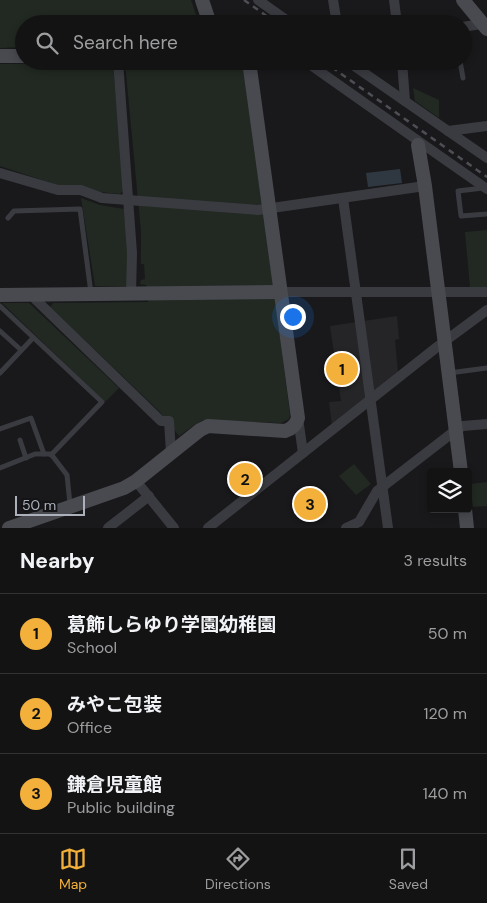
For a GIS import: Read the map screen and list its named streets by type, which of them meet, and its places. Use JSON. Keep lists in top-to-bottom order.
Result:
{
  "scale_bar": "50 m",
  "page": {
    "search": "Search here",
    "pins": ["1", "2", "3"],
    "scale": "50 m",
    "heading": ["Nearby", "3 results"],
    "list": [
      {
        "mark": "1",
        "name": "葛飾しらゆり学園幼稚園",
        "note": "School",
        "value": "50 m"
      },
      {
        "mark": "2",
        "name": "みやこ包装",
        "note": "Office",
        "value": "120 m"
      },
      {
        "mark": "3",
        "name": "鎌倉児童館",
        "note": "Public building",
        "value": "140 m"
      }
    ],
    "nav": ["Map", "Directions", "Saved"]
  }
}
